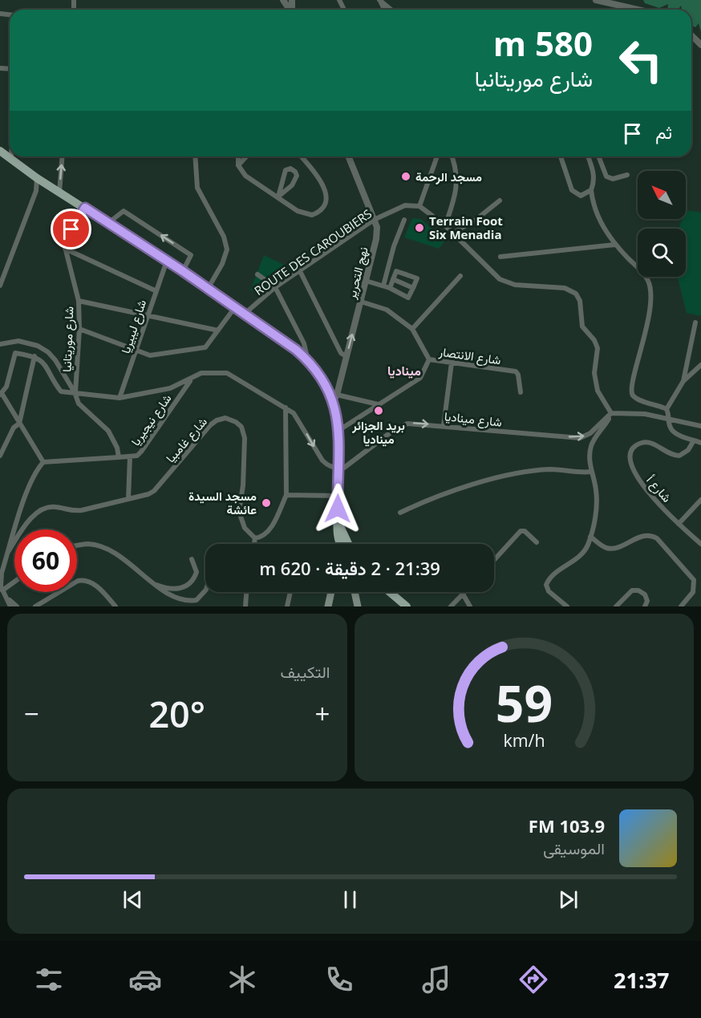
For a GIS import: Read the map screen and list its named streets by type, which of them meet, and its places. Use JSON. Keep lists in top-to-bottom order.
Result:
{
  "streets": {
    "street": [
      "ROUTE DES CAROUBIERS",
      "نهج التحرير",
      "شارع ليبيريا",
      "شارع موريتانيا",
      "شارع الانتصار",
      "شارع ميناديا",
      "شارع نيجيريا",
      "شارع غامبيا",
      "شارع أ"
    ]
  },
  "crossings": [
    ["ROUTE DES CAROUBIERS", "نهج التحرير"]
  ],
  "districts": ["ميناديا"],
  "places": [
    "مسجد الرحمة",
    "Terrain Foot Six Menadia",
    "بريد الجزائر ميناديا",
    "مسجد السيدة عائشة"
  ],
  "north": "top left",
  "page": {
    "turn": ["580 m", "شارع موريتانيا"],
    "then": "ثم",
    "limit": "60",
    "trip": "21:39 · 2 دقيقة · 620 m",
    "tile": "التكييف",
    "heat": ["−", "20°", "+"],
    "song": ["103.9 FM", "الموسيقى"],
    "tabs": "21:37",
    "gauge": ["59", "km/h"]
  }
}
